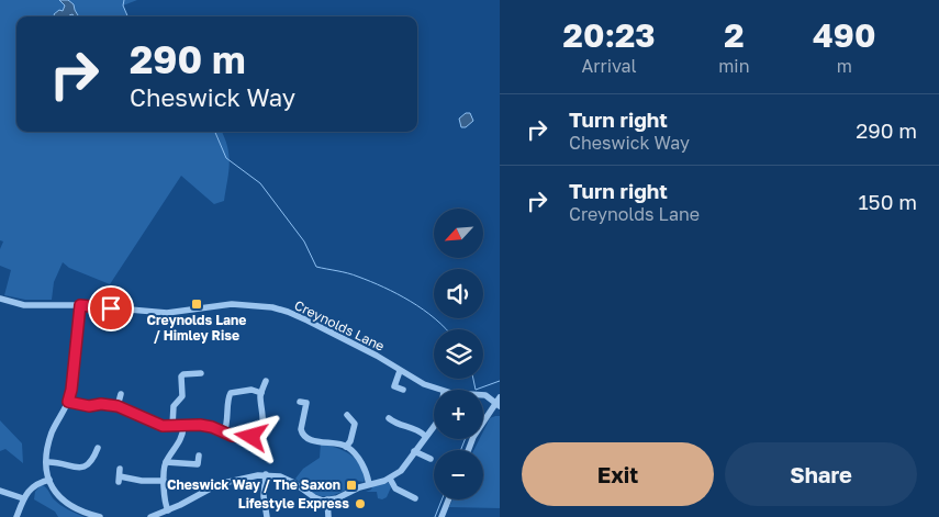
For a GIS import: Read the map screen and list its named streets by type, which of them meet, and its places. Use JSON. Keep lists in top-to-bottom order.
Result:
{
  "streets": {
    "street": ["Creynolds Lane"]
  },
  "places": {
    "transit": ["Creynolds Lane / Himley Rise", "Cheswick Way / The Saxon"],
    "other": ["Lifestyle Express"]
  },
  "north": "bottom left",
  "page": {
    "eta": [
      "20:23",
      "Arrival",
      "2",
      "min",
      "490",
      "m"
    ],
    "turn": ["290 m", "Cheswick Way"],
    "list": [
      {
        "name": "Turn right",
        "note": "Cheswick Way",
        "value": "290 m"
      },
      {
        "name": "Turn right",
        "note": "Creynolds Lane",
        "value": "150 m"
      }
    ],
    "map_buttons": ["+", "−"],
    "buttons": ["Exit", "Share"]
  }
}
